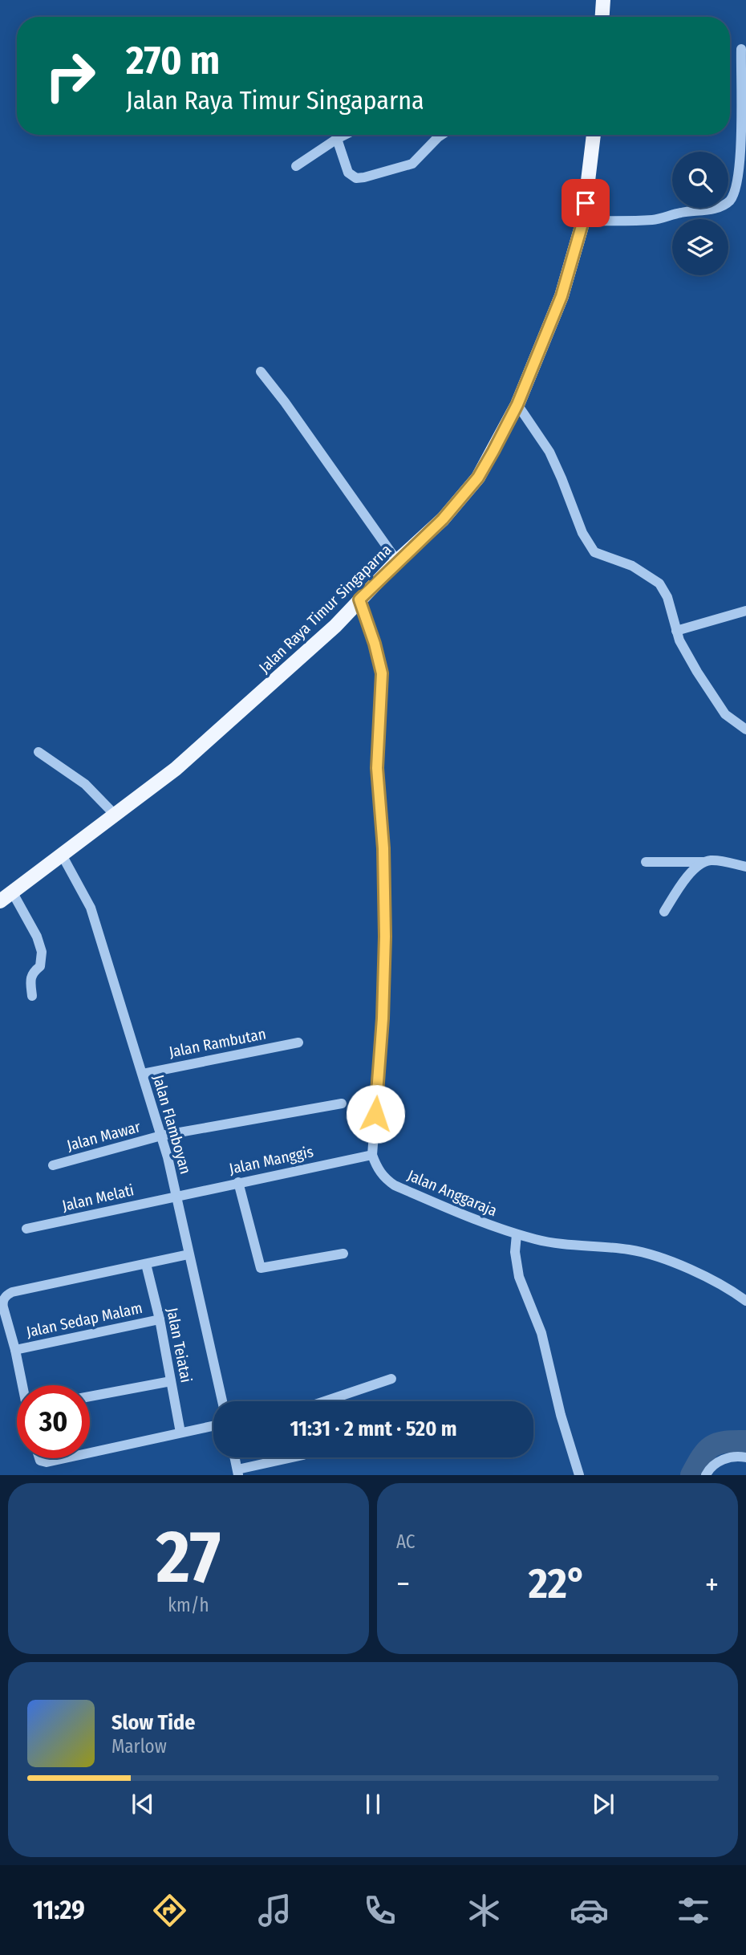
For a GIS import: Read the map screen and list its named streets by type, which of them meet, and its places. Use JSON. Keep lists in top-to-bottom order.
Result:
{
  "streets": {
    "main road": ["Jalan Raya Timur Singaparna"],
    "street": [
      "Jalan Rambutan",
      "Jalan Flamboyan",
      "Jalan Mawar",
      "Jalan Manggis",
      "Jalan Anggaraja",
      "Jalan Melati",
      "Jalan Sedap Malam",
      "Jalan Teiatai"
    ]
  },
  "crossings": [
    ["Jalan Raya Timur Singaparna", "Jalan Flamboyan"],
    ["Jalan Rambutan", "Jalan Flamboyan"],
    ["Jalan Flamboyan", "Jalan Mawar"],
    ["Jalan Flamboyan", "Jalan Manggis"],
    ["Jalan Flamboyan", "Jalan Melati"],
    ["Jalan Manggis", "Jalan Anggaraja"],
    ["Jalan Manggis", "Jalan Melati"],
    ["Jalan Sedap Malam", "Jalan Teiatai"]
  ],
  "page": {
    "turn": ["270 m", "Jalan Raya Timur Singaparna"],
    "limit": "30",
    "trip": "11:31 · 2 mnt · 520 m",
    "tile": [
      ["27", "km/h"],
      "AC"
    ],
    "heat": ["−", "22°", "+"],
    "song": ["Slow Tide", "Marlow"],
    "tabs": "11:29"
  }
}
